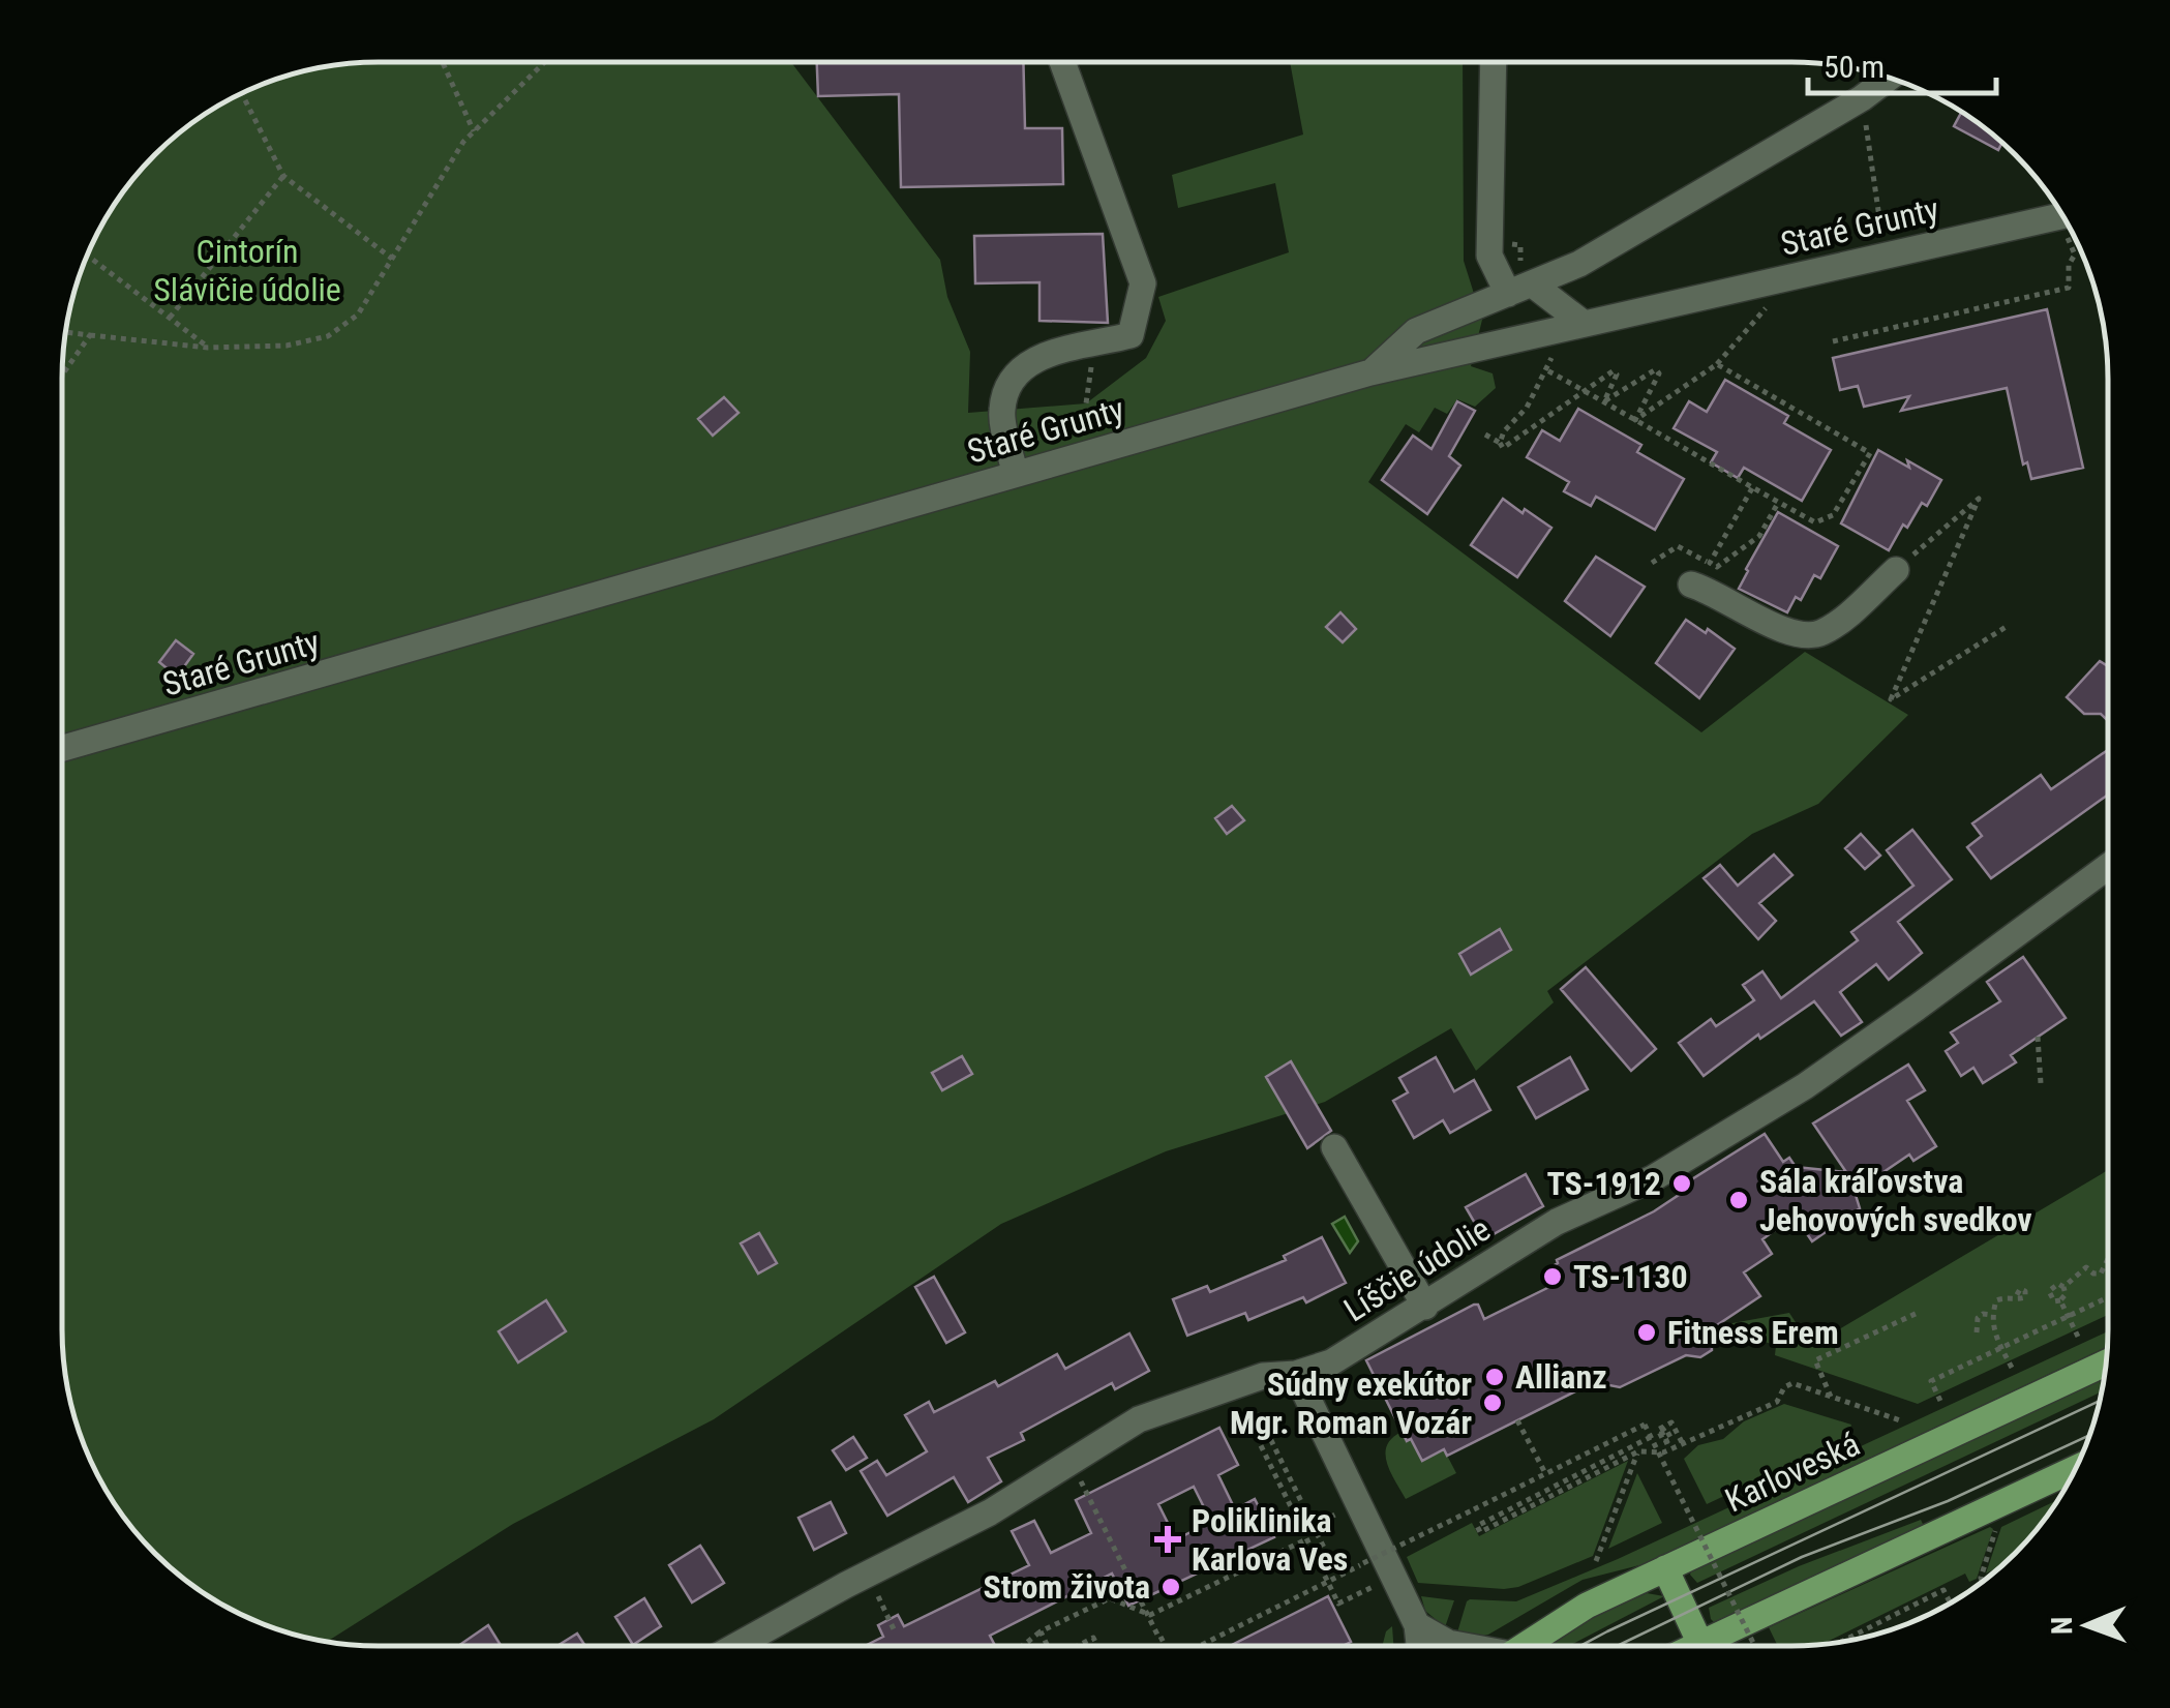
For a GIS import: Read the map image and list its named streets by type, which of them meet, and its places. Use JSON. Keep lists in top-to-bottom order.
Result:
{
  "streets": {
    "main road": ["Karloveská"],
    "street": ["Staré Grunty", "Líščie údolie"]
  },
  "parks": ["Cintorín Slávičie údolie"],
  "places": {
    "other": [
      "TS-1912",
      "Sála kráľovstva Jehovových svedkov",
      "TS-1130",
      "Fitness Erem",
      "Allianz",
      "Súdny exekútor Mgr. Roman Vozár",
      "Strom života"
    ],
    "health": ["Poliklinika Karlova Ves"]
  },
  "scale_bar": "50 m",
  "north": "left"
}
